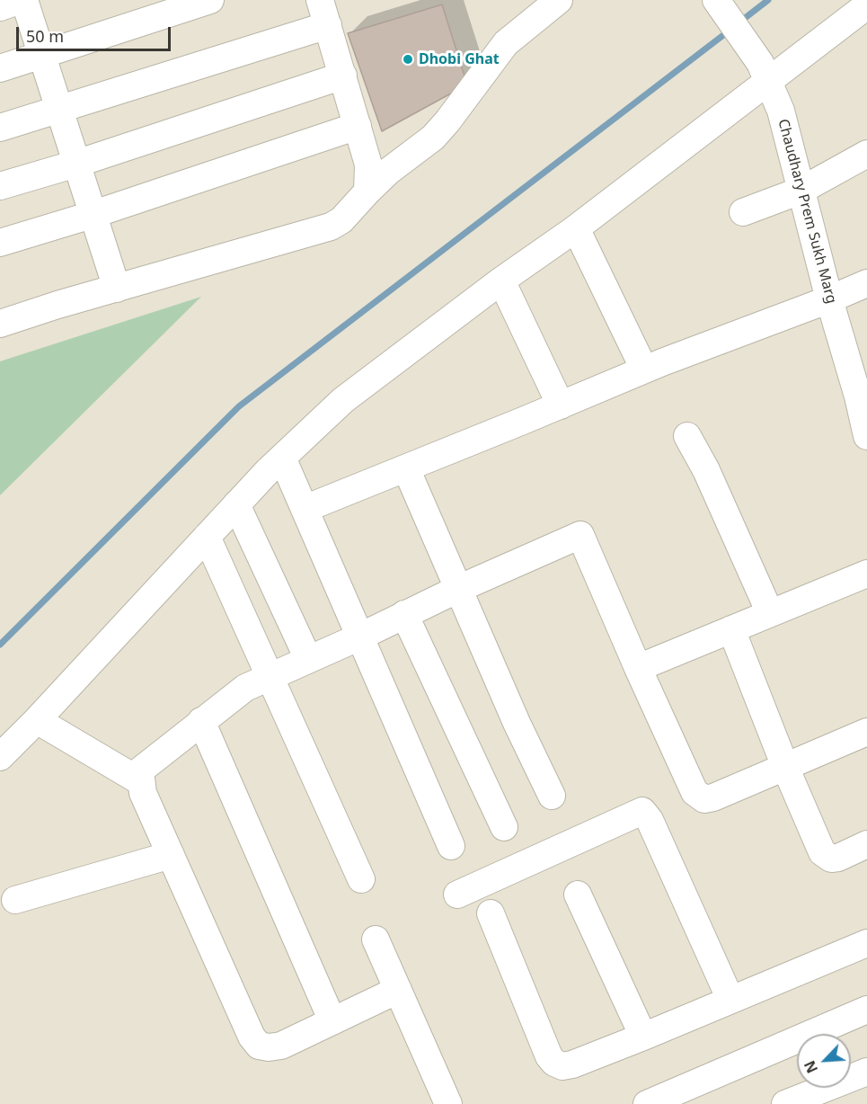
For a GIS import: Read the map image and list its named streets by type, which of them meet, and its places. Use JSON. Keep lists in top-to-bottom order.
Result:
{
  "streets": {
    "street": ["Chaudhary Prem Sukh Marg"]
  },
  "places": ["Dhobi Ghat"],
  "scale_bar": "50 m",
  "north": "bottom left"
}
